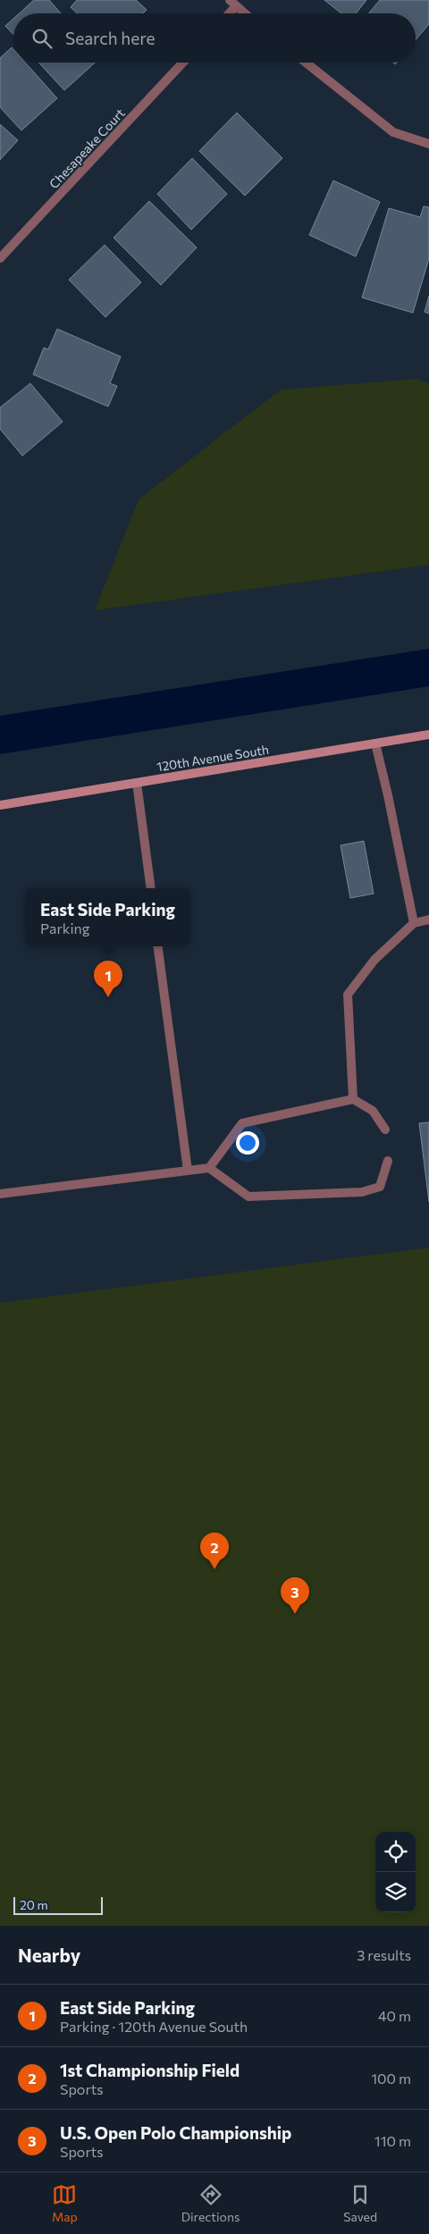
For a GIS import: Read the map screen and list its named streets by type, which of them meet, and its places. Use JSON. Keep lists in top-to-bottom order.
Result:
{
  "streets": {
    "street": ["Chesapeake Court", "120th Avenue South"]
  },
  "scale_bar": "20 m",
  "page": {
    "search": "Search here",
    "popup": ["East Side Parking", "Parking"],
    "pins": ["1", "2", "3"],
    "scale": "20 m",
    "heading": ["Nearby", "3 results"],
    "list": [
      {
        "mark": "1",
        "name": "East Side Parking",
        "note": "Parking · 120th Avenue South",
        "value": "40 m"
      },
      {
        "mark": "2",
        "name": "1st Championship Field",
        "note": "Sports",
        "value": "100 m"
      },
      {
        "mark": "3",
        "name": "U.S. Open Polo Championship",
        "note": "Sports",
        "value": "110 m"
      }
    ],
    "nav": ["Map", "Directions", "Saved"]
  }
}
